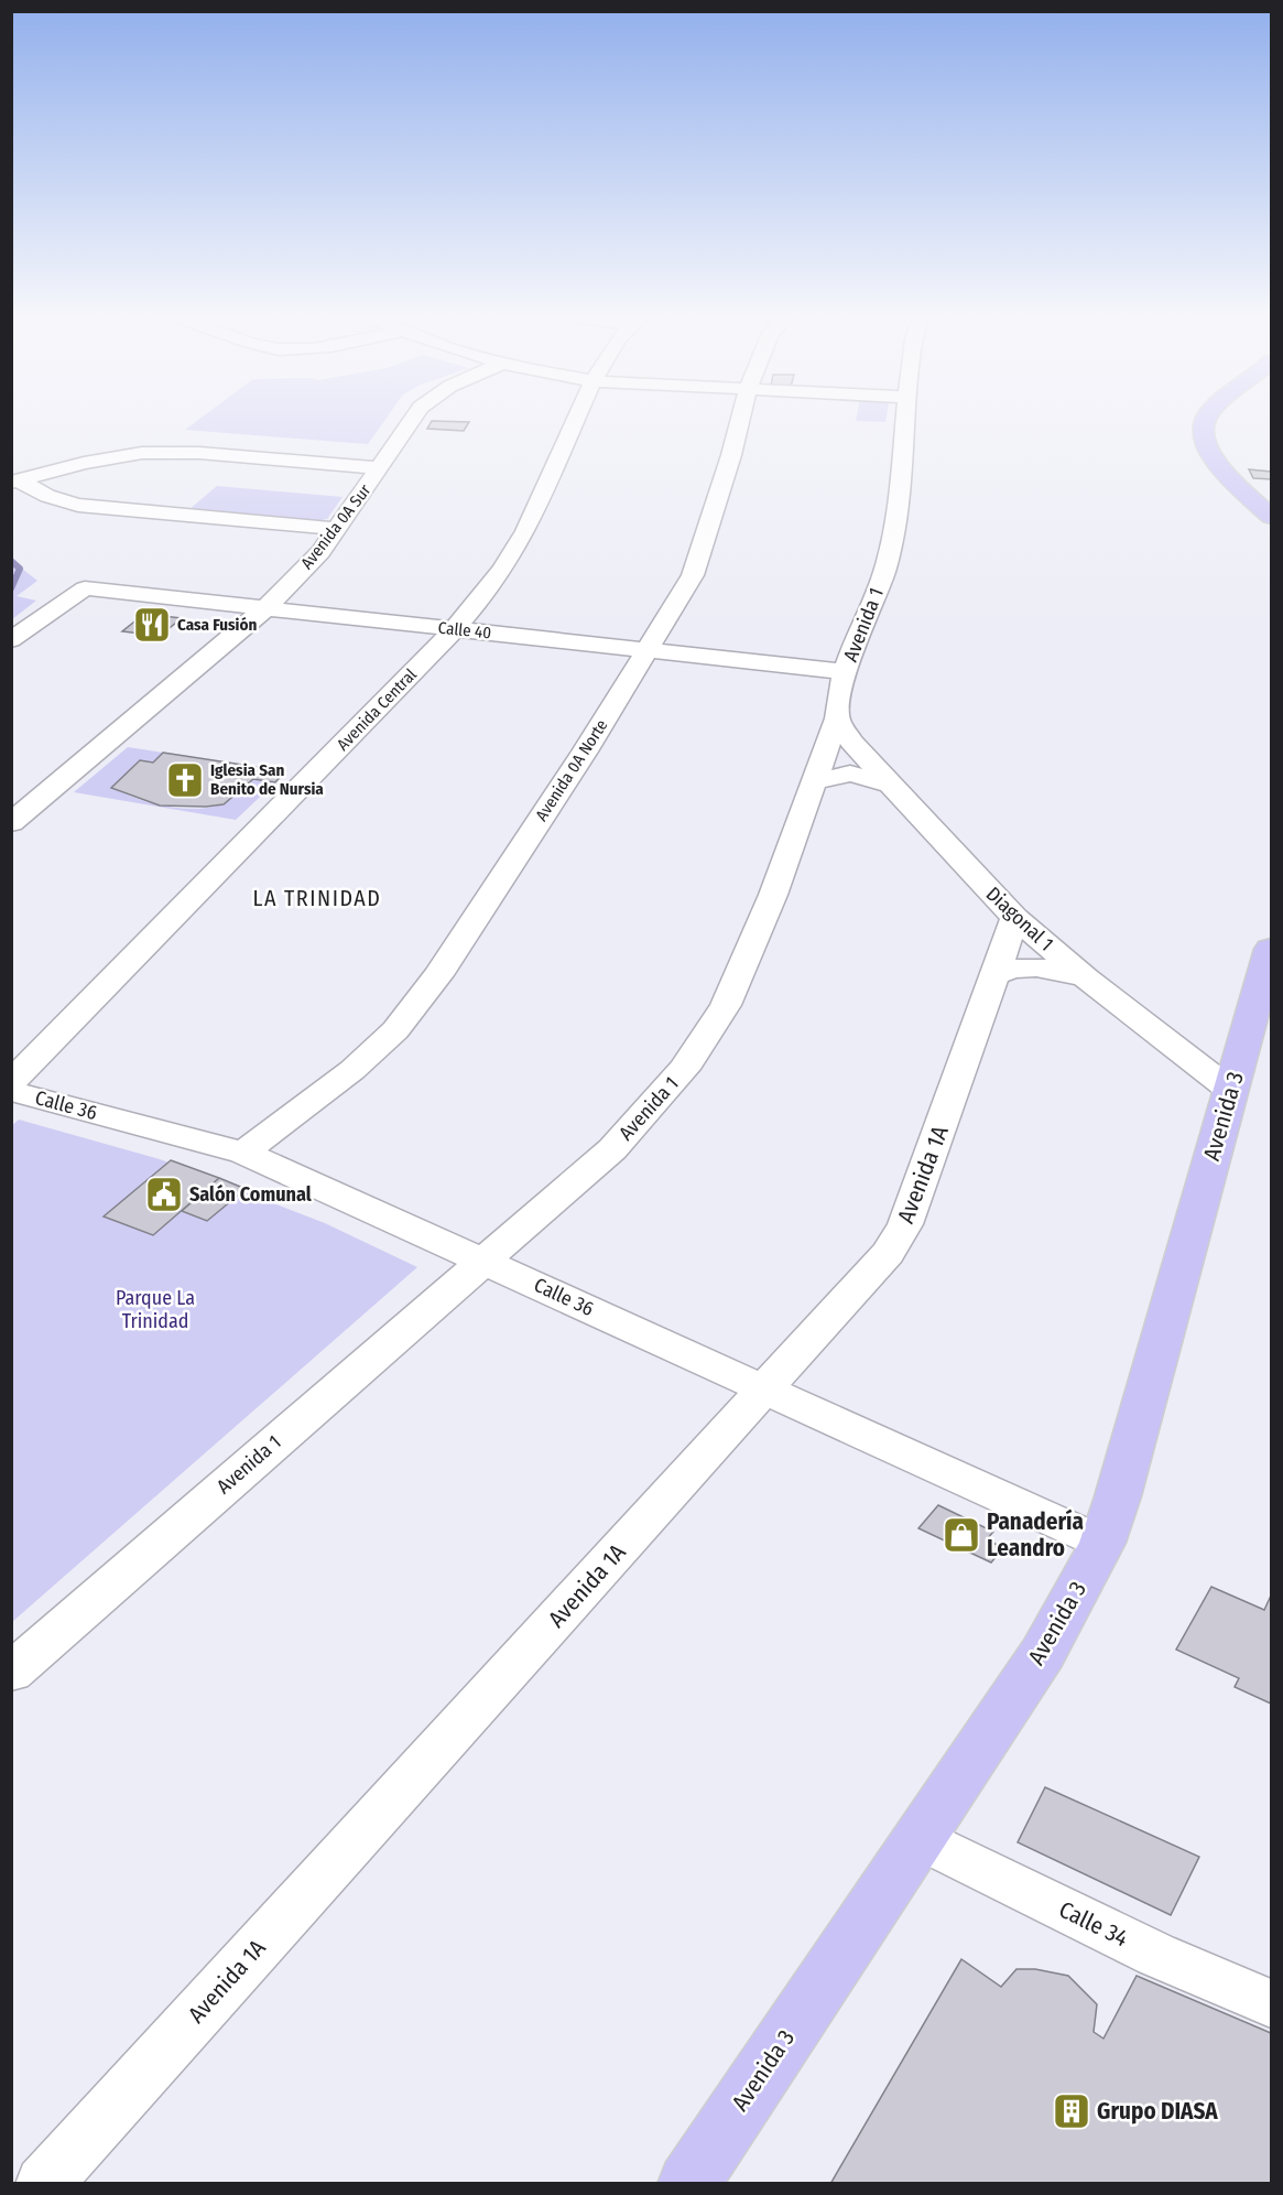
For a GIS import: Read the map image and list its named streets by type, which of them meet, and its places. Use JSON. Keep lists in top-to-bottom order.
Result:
{
  "streets": {
    "main road": ["Avenida 3"],
    "street": [
      "Avenida 0A Sur",
      "Avenida 1",
      "Calle 40",
      "Avenida Central",
      "Avenida 0A Norte",
      "Diagonal 1",
      "Calle 36",
      "Avenida 1A",
      "Calle 34"
    ]
  },
  "crossings": [
    ["Avenida 0A Sur", "Calle 40"],
    ["Avenida 1", "Calle 40"],
    ["Avenida 1", "Diagonal 1"],
    ["Avenida 1", "Calle 36"],
    ["Calle 40", "Avenida Central"],
    ["Calle 40", "Avenida 0A Norte"],
    ["Avenida 0A Norte", "Calle 36"],
    ["Diagonal 1", "Avenida 3"],
    ["Diagonal 1", "Avenida 1A"],
    ["Calle 36", "Avenida 3"],
    ["Calle 36", "Avenida 1A"],
    ["Avenida 3", "Calle 34"]
  ],
  "districts": ["LA TRINIDAD"],
  "parks": ["Parque La Trinidad"],
  "places": {
    "restaurant": ["Casa Fusión"],
    "church": ["Iglesia San Benito de Nursia"],
    "public building": ["Salón Comunal"],
    "shop": ["Panadería Leandro"],
    "building": ["Grupo DIASA"]
  }
}
